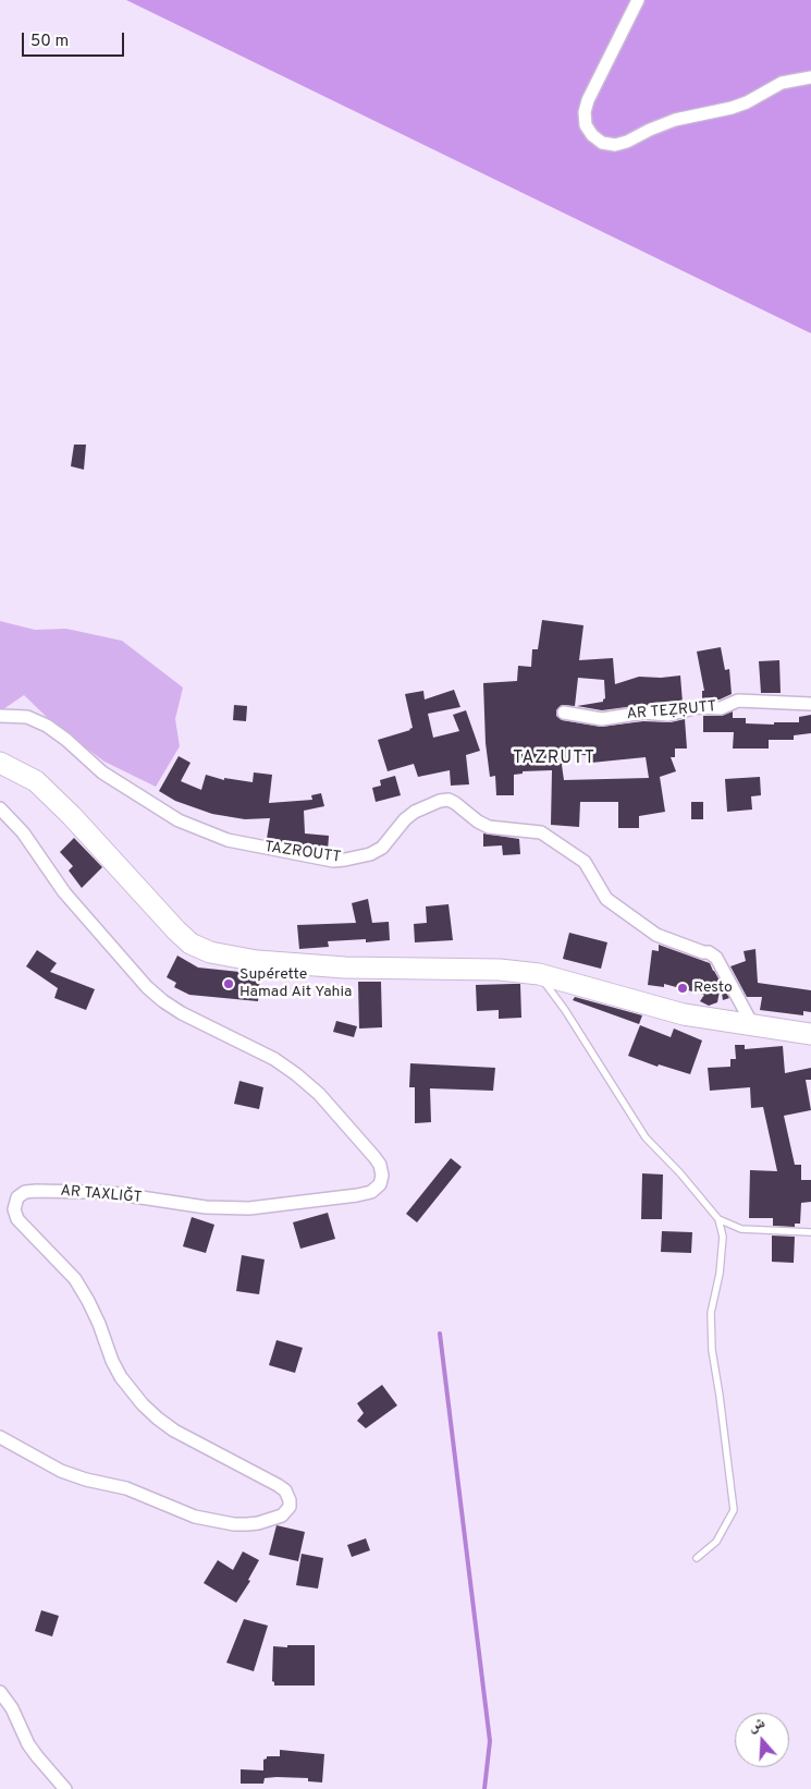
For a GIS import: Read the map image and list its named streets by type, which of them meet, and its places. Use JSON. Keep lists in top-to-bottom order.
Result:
{
  "streets": {
    "street": ["AR TEẒṚUTT", "TAZROUTT", "AR TAXLIǦT"]
  },
  "districts": ["TAZRUTT"],
  "places": ["Supérette Hamad Ait Yahia", "Resto"],
  "scale_bar": "50 m",
  "north": "top"
}
